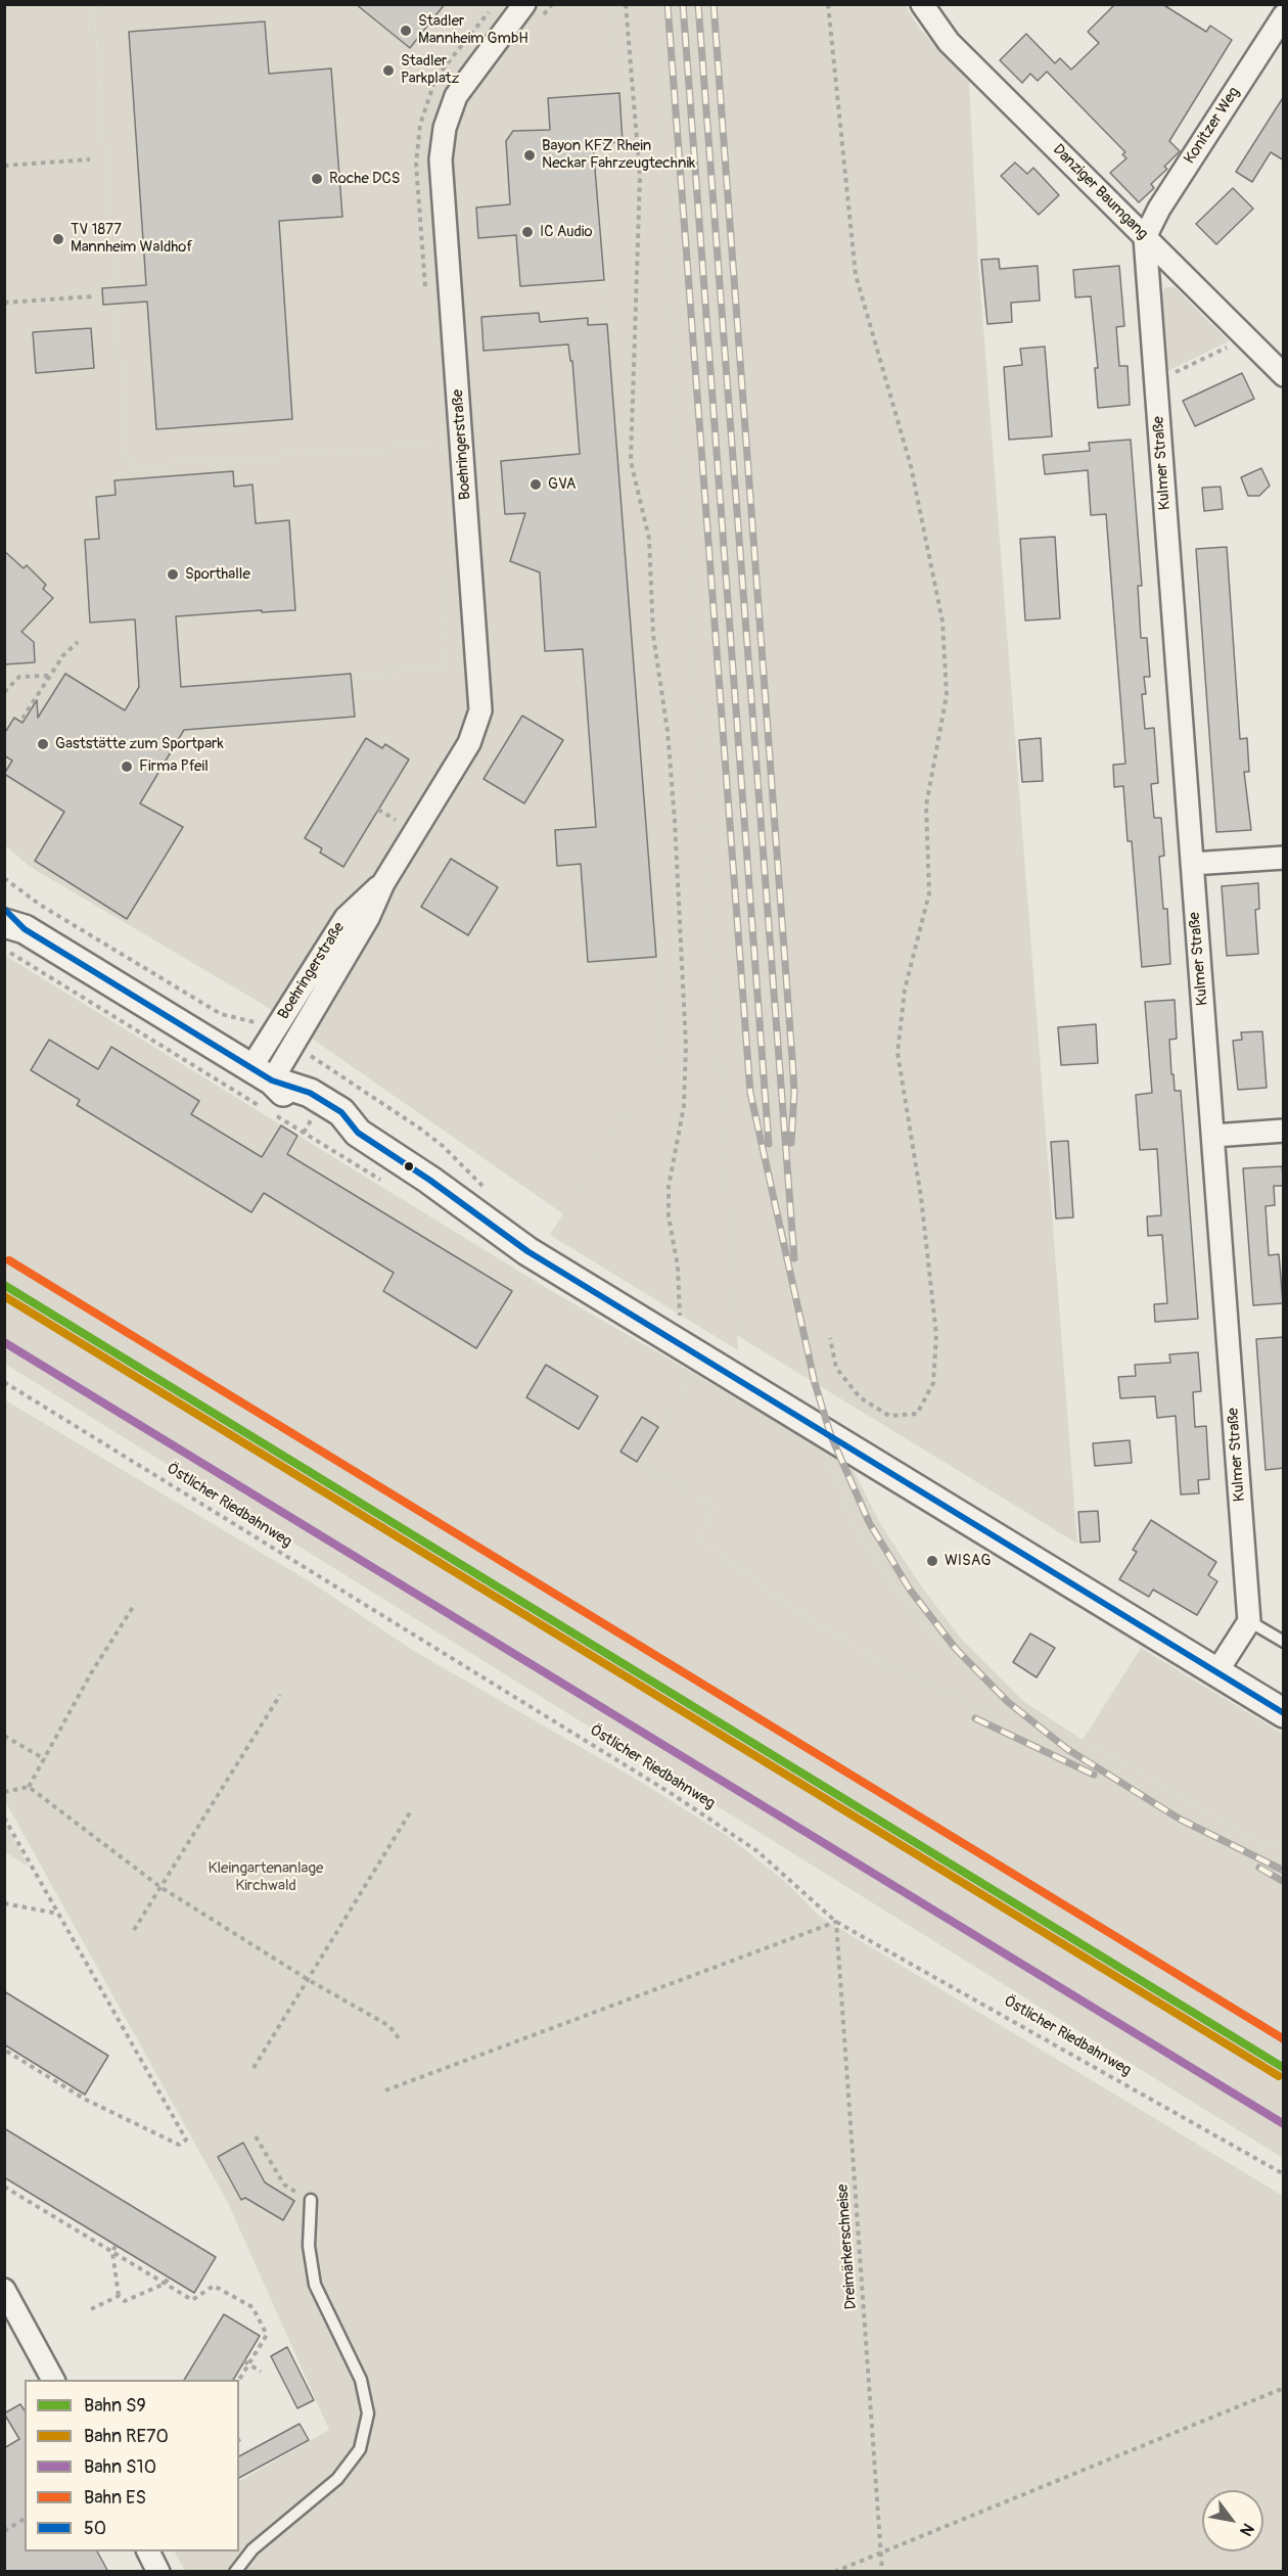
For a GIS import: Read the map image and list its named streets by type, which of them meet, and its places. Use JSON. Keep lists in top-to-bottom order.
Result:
{
  "streets": {
    "street": [
      "Konitzer Weg",
      "Danziger Baumgang",
      "Boehringerstraße",
      "Kulmer Straße"
    ],
    "path": ["Östlicher Riedbahnweg", "Dreimärkerschneise"]
  },
  "crossings": [
    ["Konitzer Weg", "Danziger Baumgang"],
    ["Konitzer Weg", "Kulmer Straße"],
    ["Danziger Baumgang", "Kulmer Straße"],
    ["Östlicher Riedbahnweg", "Dreimärkerschneise"]
  ],
  "parks": ["Kleingartenanlage Kirchwald"],
  "places": [
    "Stadler Mannheim GmbH",
    "Stadler Parkplatz",
    "Bayon KFZ Rhein Neckar Fahrzeugtechnik",
    "Roche DCS",
    "IC Audio",
    "TV 1877 Mannheim Waldhof",
    "GVA",
    "Sporthalle",
    "Gaststätte zum Sportpark",
    "Firma Pfeil",
    "WISAG"
  ],
  "lines": [
    "transit line 50",
    "rail line ES",
    "rail line S9",
    "rail line RE70",
    "rail line S10"
  ],
  "legend": [
    "Bahn S9",
    "Bahn RE70",
    "Bahn S10",
    "Bahn ES",
    "50"
  ],
  "north": "bottom right"
}
